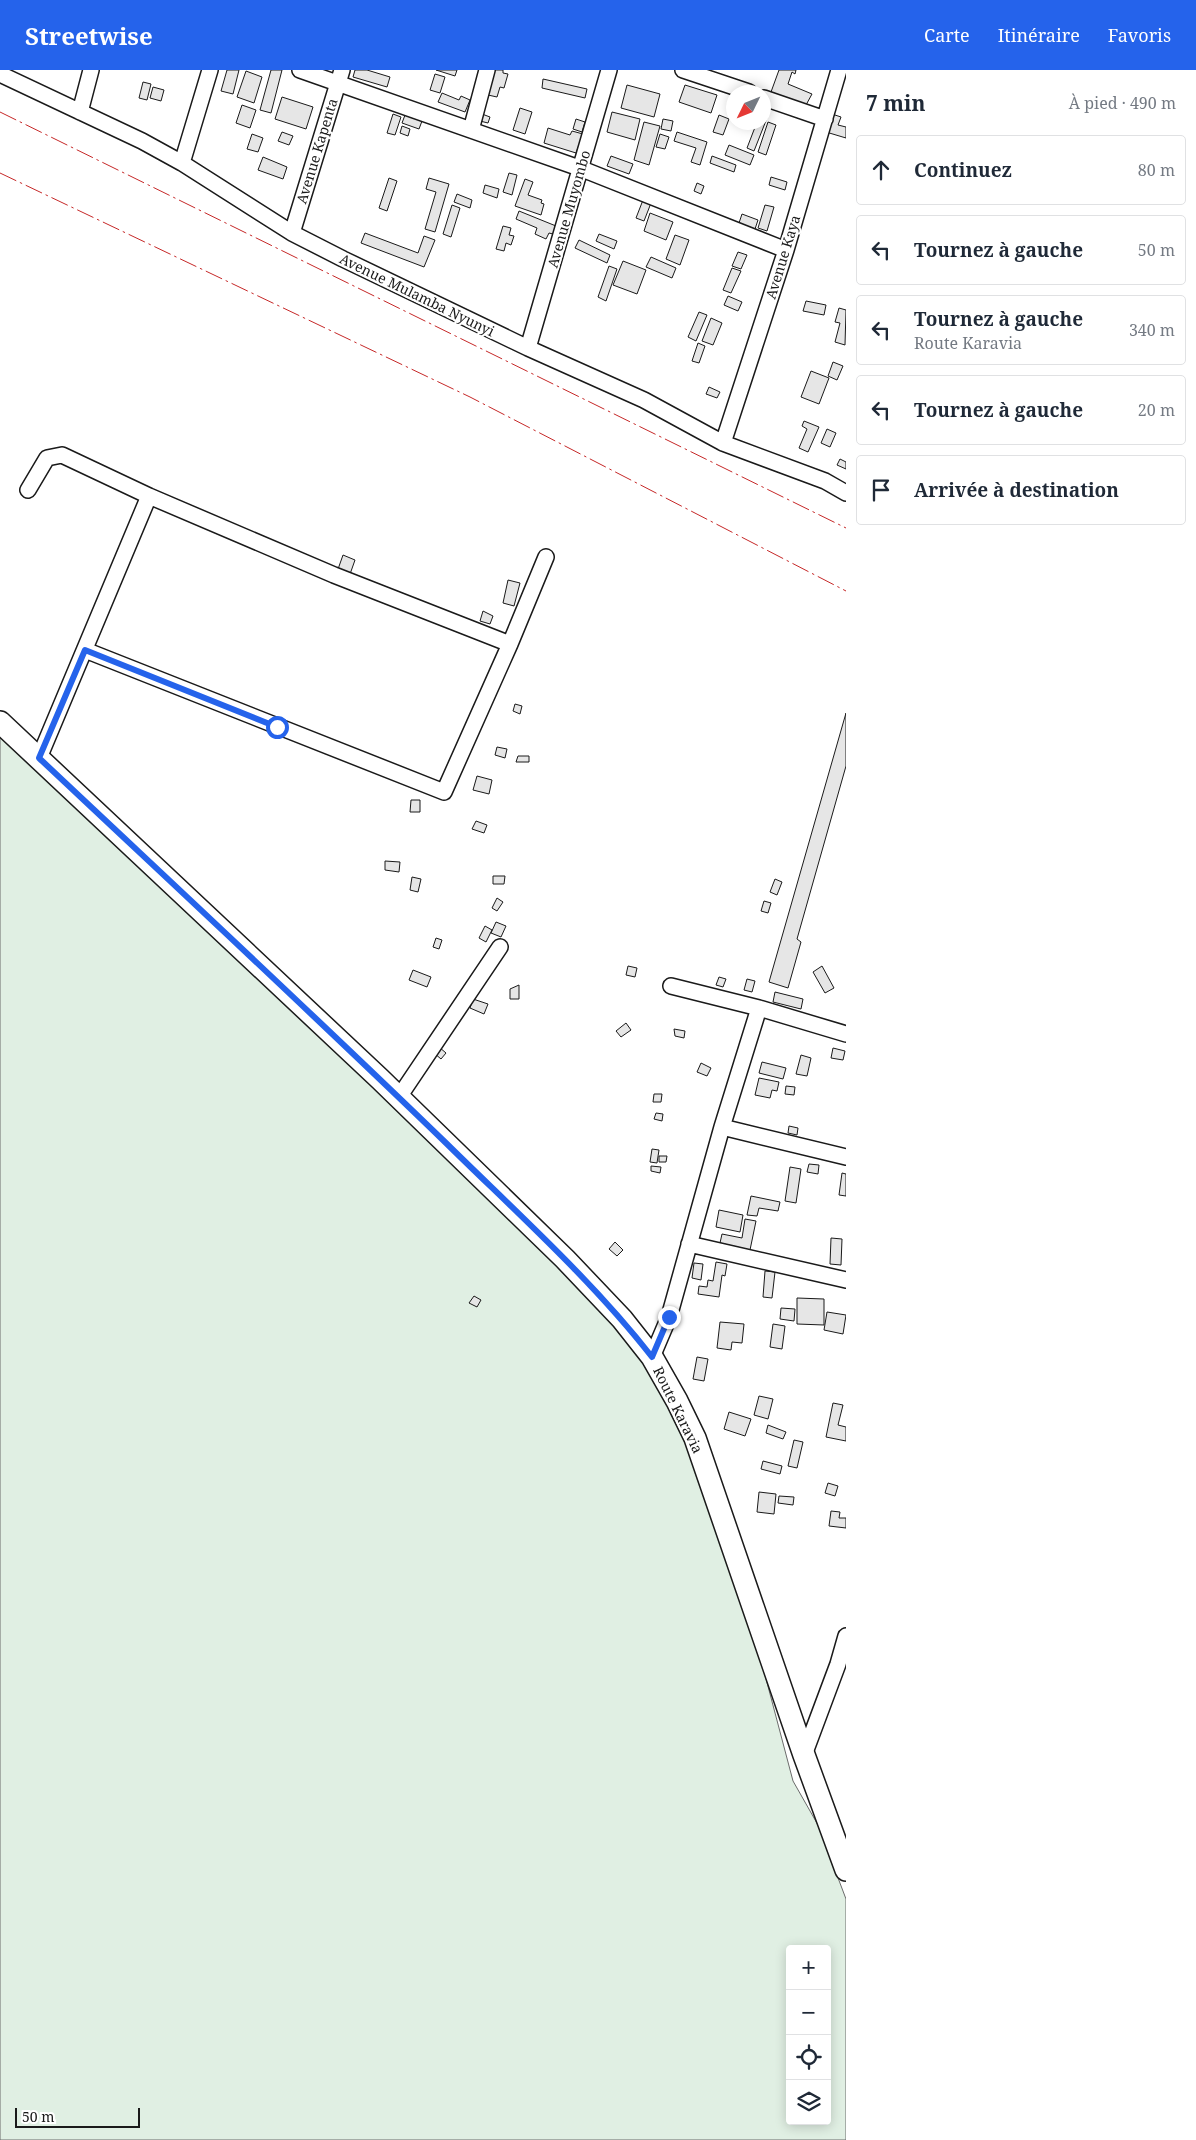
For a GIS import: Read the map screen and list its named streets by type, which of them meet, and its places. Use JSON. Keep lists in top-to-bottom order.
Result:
{
  "streets": {
    "street": [
      "Avenue Kapenta",
      "Avenue Muyombo",
      "Avenue Kaya",
      "Avenue Mulamba Nyunyi",
      "Route Karavia"
    ]
  },
  "crossings": [
    ["Avenue Kapenta", "Avenue Mulamba Nyunyi"],
    ["Avenue Muyombo", "Avenue Mulamba Nyunyi"],
    ["Avenue Kaya", "Avenue Mulamba Nyunyi"]
  ],
  "scale_bar": "50 m",
  "north": "bottom left",
  "page": {
    "header": "Streetwise",
    "nav": ["Carte", "Itinéraire", "Favoris"],
    "heading": ["7 min", "À pied · 490 m"],
    "list": [
      ["Continuez", "80 m"],
      ["Tournez à gauche", "50 m"],
      ["Tournez à gauche", "Route Karavia", "340 m"],
      ["Tournez à gauche", "20 m"],
      "Arrivée à destination"
    ],
    "map_buttons": ["+", "−"],
    "scale": "50 m"
  }
}
